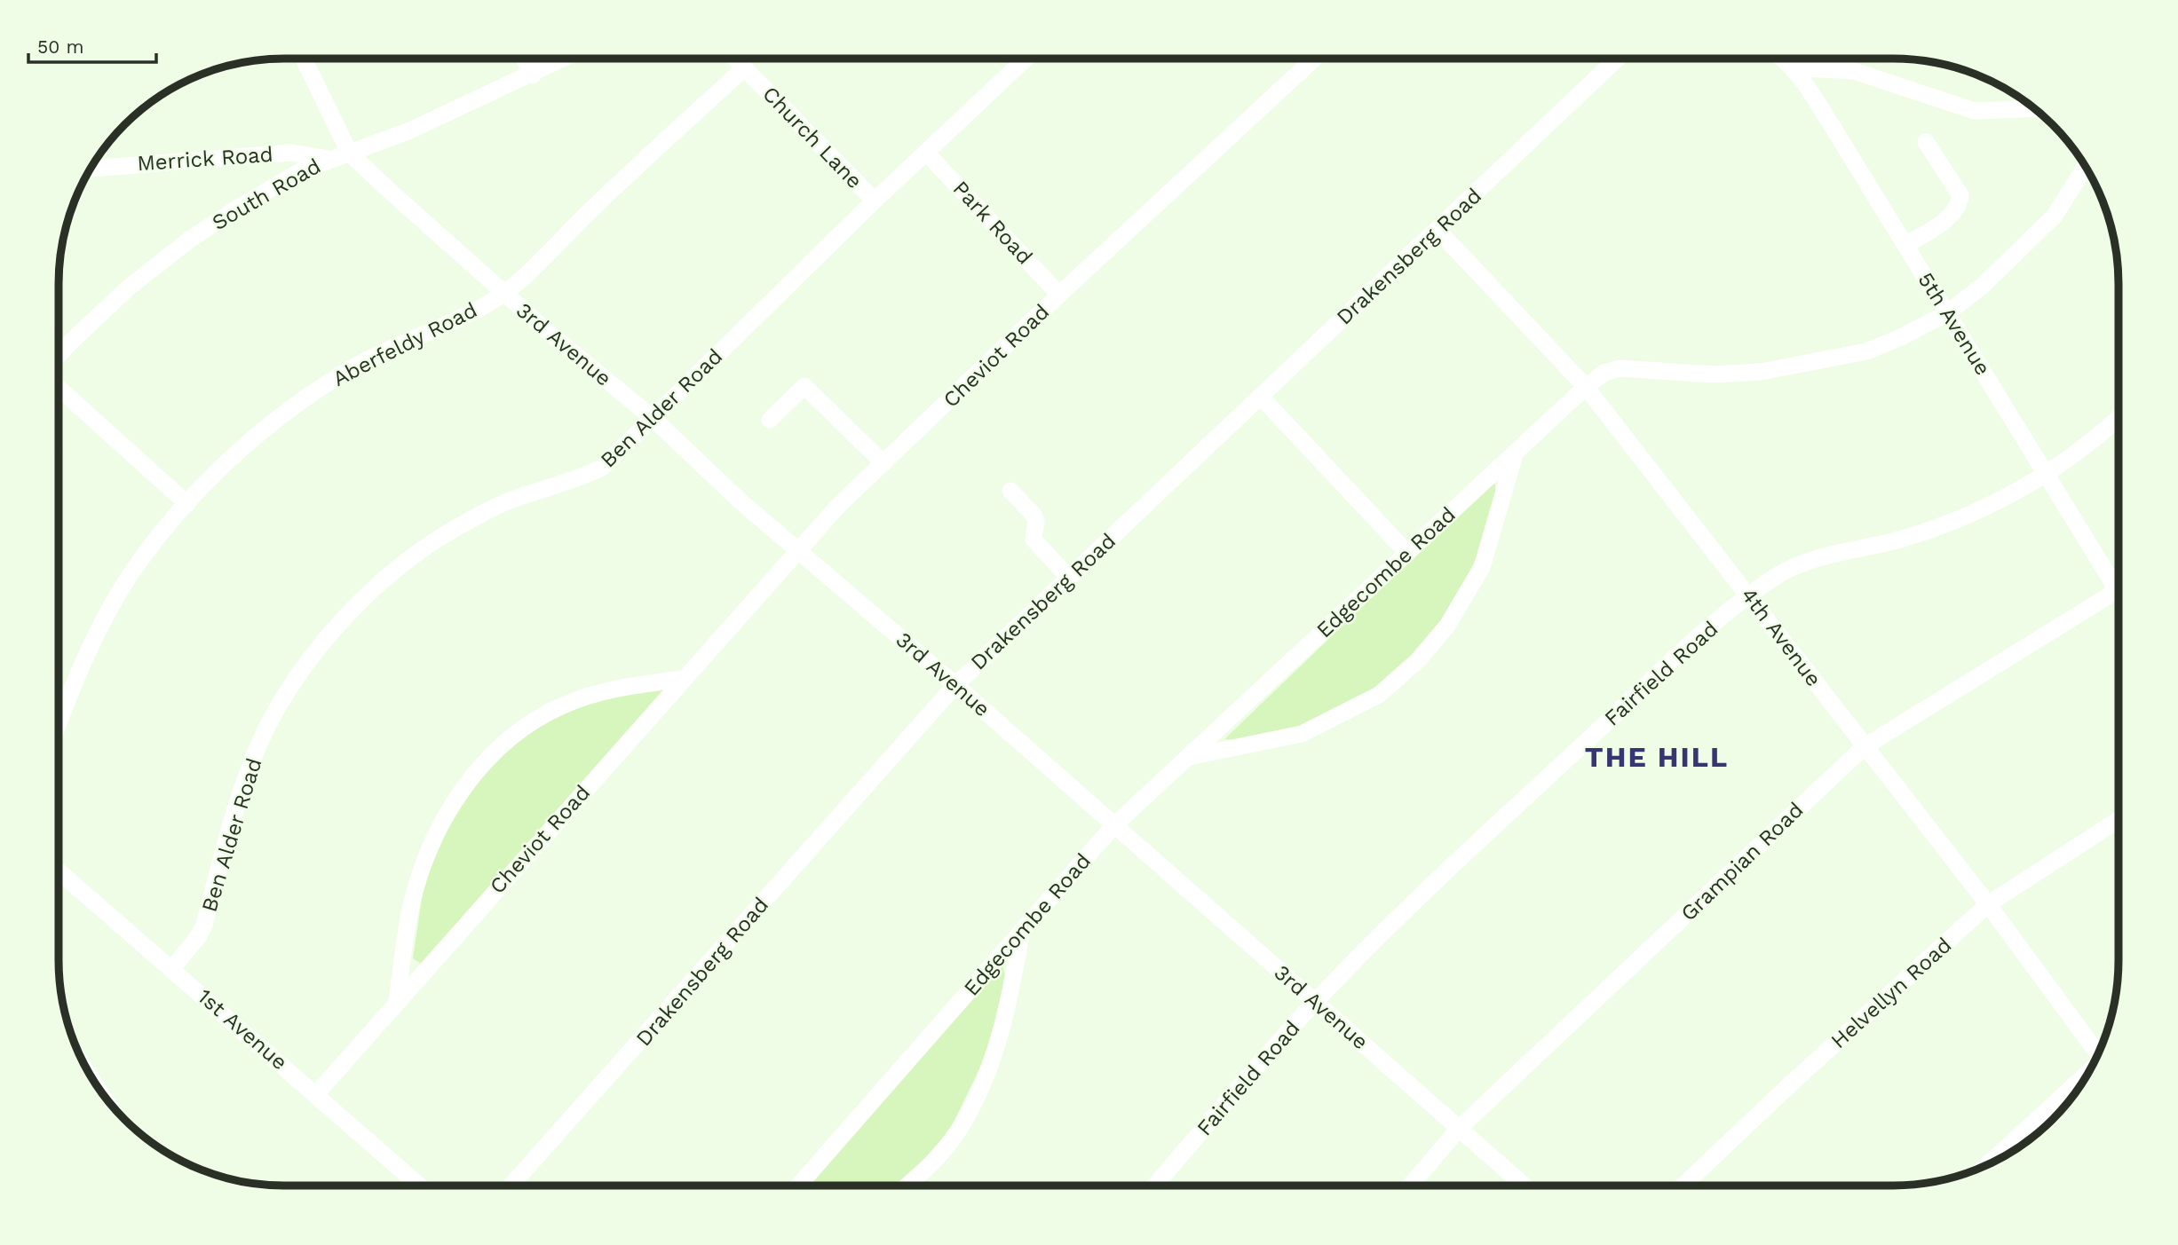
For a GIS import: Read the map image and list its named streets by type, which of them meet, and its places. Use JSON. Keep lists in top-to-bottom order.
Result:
{
  "streets": {
    "street": [
      "Church Lane",
      "Merrick Road",
      "South Road",
      "Park Road",
      "Drakensberg Road",
      "5th Avenue",
      "Aberfeldy Road",
      "3rd Avenue",
      "Cheviot Road",
      "Ben Alder Road",
      "Edgecombe Road",
      "4th Avenue",
      "Fairfield Road",
      "Grampian Road",
      "Helvellyn Road",
      "1st Avenue"
    ]
  },
  "crossings": [
    ["Church Lane", "Aberfeldy Road"],
    ["Church Lane", "Ben Alder Road"],
    ["Merrick Road", "South Road"],
    ["South Road", "3rd Avenue"],
    ["Park Road", "Cheviot Road"],
    ["Park Road", "Ben Alder Road"],
    ["Drakensberg Road", "3rd Avenue"],
    ["Drakensberg Road", "4th Avenue"],
    ["5th Avenue", "Edgecombe Road"],
    ["5th Avenue", "Fairfield Road"],
    ["Aberfeldy Road", "3rd Avenue"],
    ["3rd Avenue", "Cheviot Road"],
    ["3rd Avenue", "Ben Alder Road"],
    ["3rd Avenue", "Edgecombe Road"],
    ["3rd Avenue", "Fairfield Road"],
    ["3rd Avenue", "Grampian Road"],
    ["Cheviot Road", "1st Avenue"],
    ["Ben Alder Road", "1st Avenue"],
    ["Edgecombe Road", "4th Avenue"],
    ["4th Avenue", "Fairfield Road"],
    ["4th Avenue", "Grampian Road"],
    ["4th Avenue", "Helvellyn Road"]
  ],
  "districts": ["THE HILL"],
  "scale_bar": "50 m"
}
